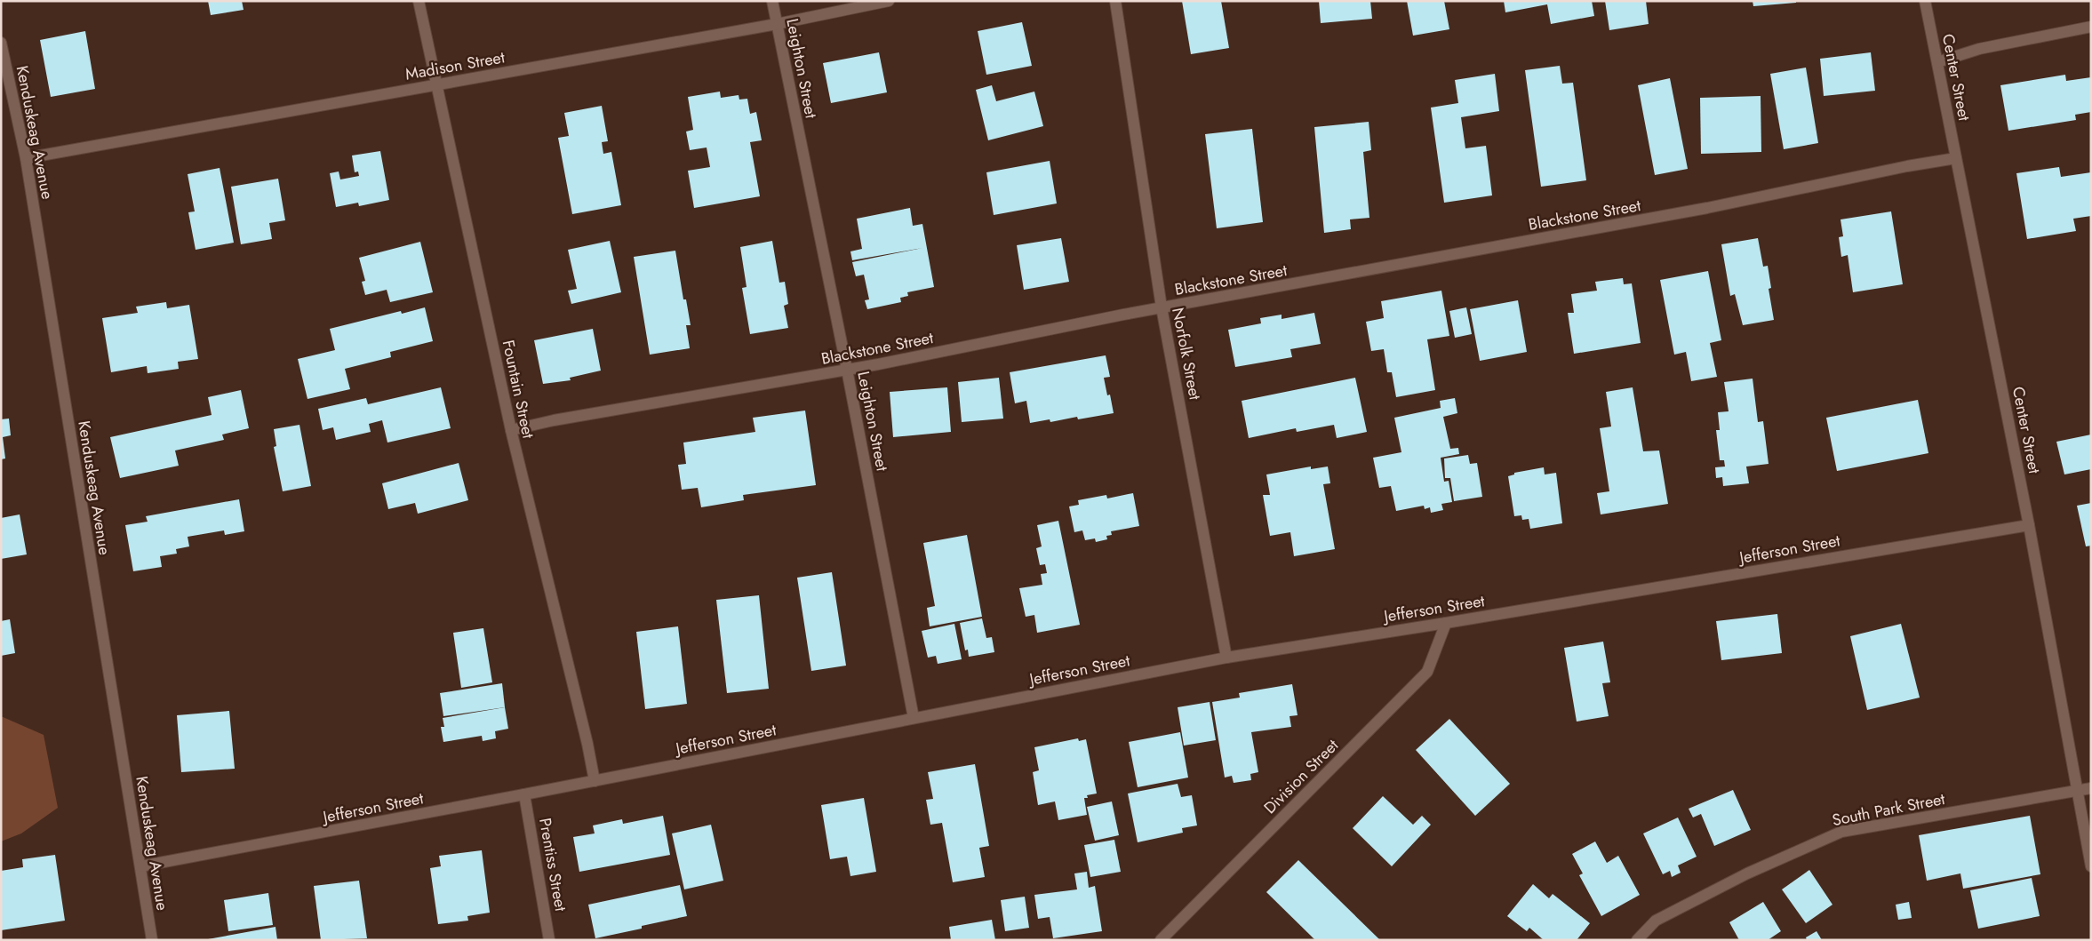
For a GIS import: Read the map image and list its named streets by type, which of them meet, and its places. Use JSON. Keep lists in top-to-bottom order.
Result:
{
  "streets": {
    "street": [
      "Madison Street",
      "Leighton Street",
      "Center Street",
      "Kenduskeag Avenue",
      "Blackstone Street",
      "Norfolk Street",
      "Fountain Street",
      "Jefferson Street",
      "Division Street",
      "South Park Street",
      "Prentiss Street"
    ]
  },
  "crossings": [
    ["Madison Street", "Leighton Street"],
    ["Madison Street", "Kenduskeag Avenue"],
    ["Madison Street", "Fountain Street"],
    ["Leighton Street", "Blackstone Street"],
    ["Leighton Street", "Jefferson Street"],
    ["Center Street", "Blackstone Street"],
    ["Center Street", "Jefferson Street"],
    ["Center Street", "South Park Street"],
    ["Kenduskeag Avenue", "Jefferson Street"],
    ["Blackstone Street", "Norfolk Street"],
    ["Blackstone Street", "Fountain Street"],
    ["Norfolk Street", "Jefferson Street"],
    ["Fountain Street", "Jefferson Street"],
    ["Jefferson Street", "Division Street"],
    ["Jefferson Street", "Prentiss Street"]
  ]
}
